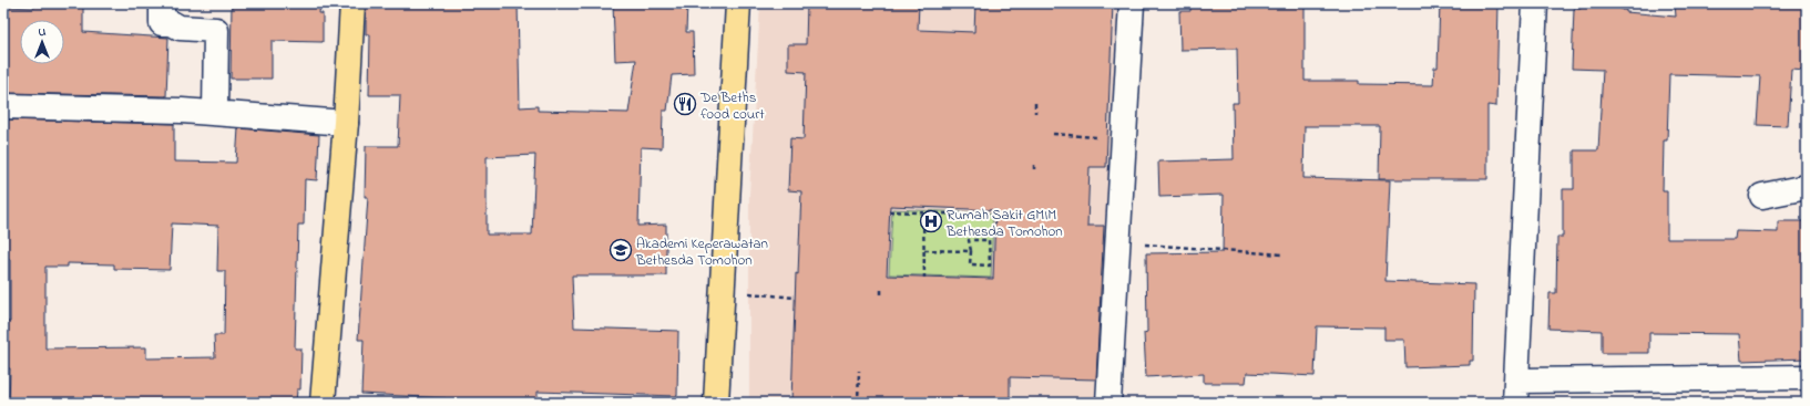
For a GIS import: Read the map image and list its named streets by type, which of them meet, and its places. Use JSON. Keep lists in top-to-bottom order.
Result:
{
  "places": {
    "restaurant": ["De Beths food court"],
    "hospital": ["Rumah Sakit GMIM Bethesda Tomohon"],
    "school or university": ["Akademi Keperawatan Bethesda Tomohon"]
  },
  "north": "top"
}
